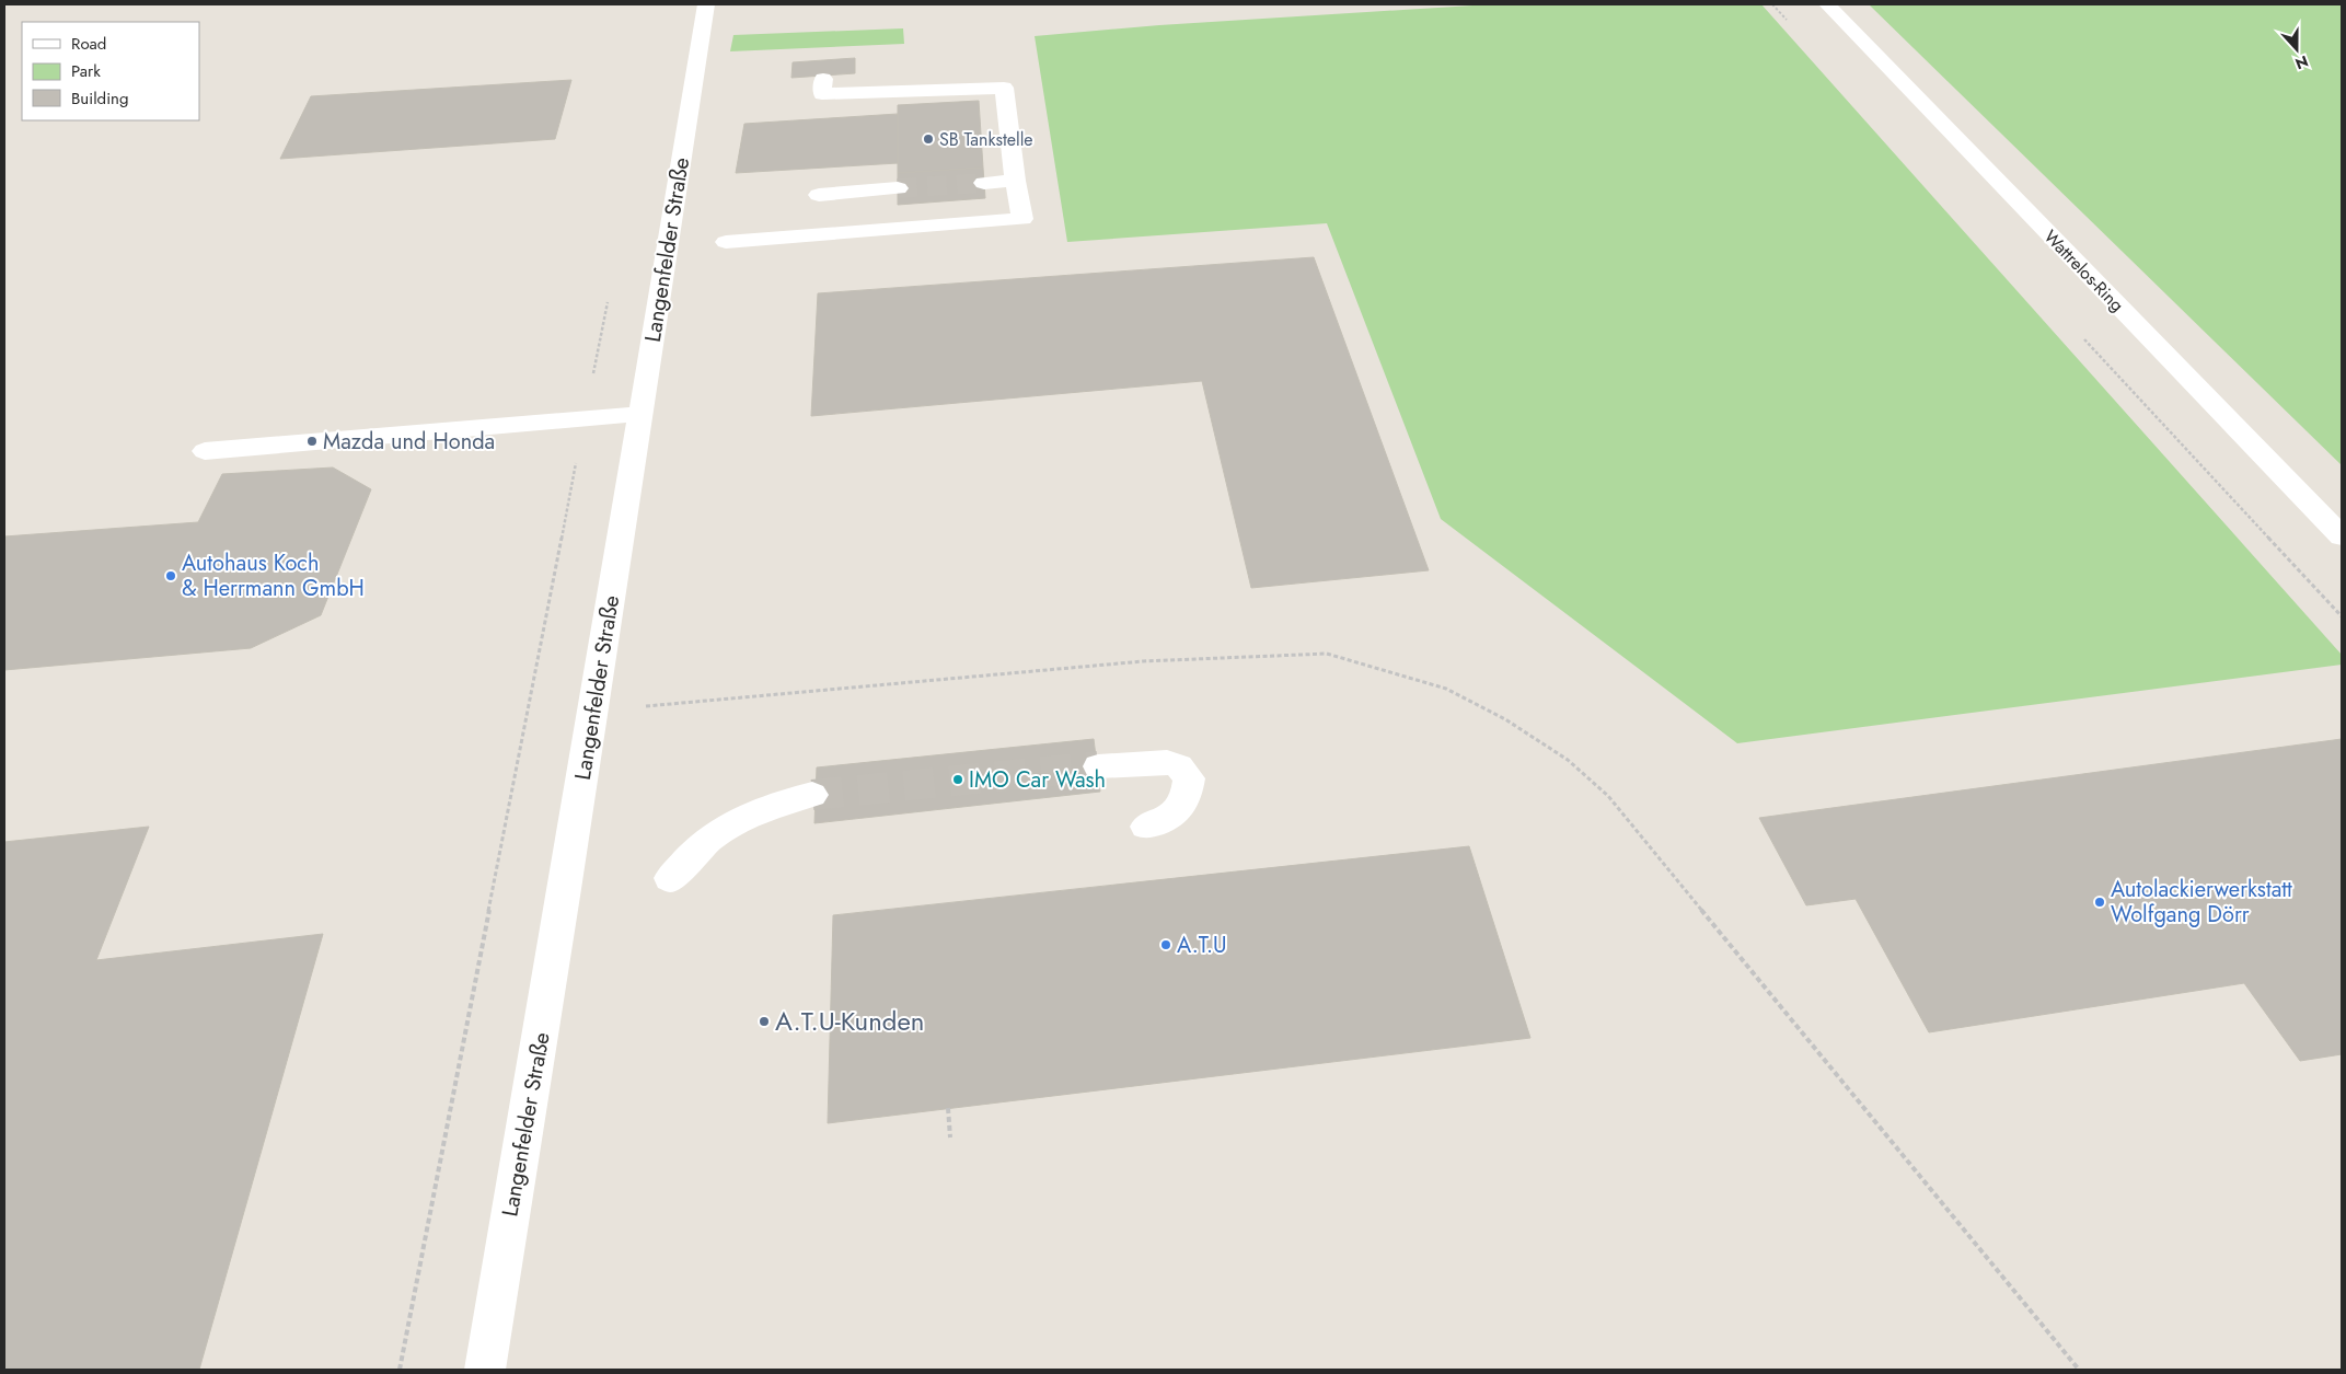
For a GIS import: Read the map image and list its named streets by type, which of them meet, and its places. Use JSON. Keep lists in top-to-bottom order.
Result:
{
  "streets": {
    "street": ["Langenfelder Straße", "Wattrelos-Ring"]
  },
  "places": [
    "SB Tankstelle",
    "Mazda und Honda",
    "Autohaus Koch & Herrmann GmbH",
    "IMO Car Wash",
    "Autolackierwerkstatt Wolfgang Dörr",
    "A.T.U",
    "A.T.U-Kunden"
  ],
  "legend": ["Road", "Park", "Building"],
  "north": "bottom"
}
